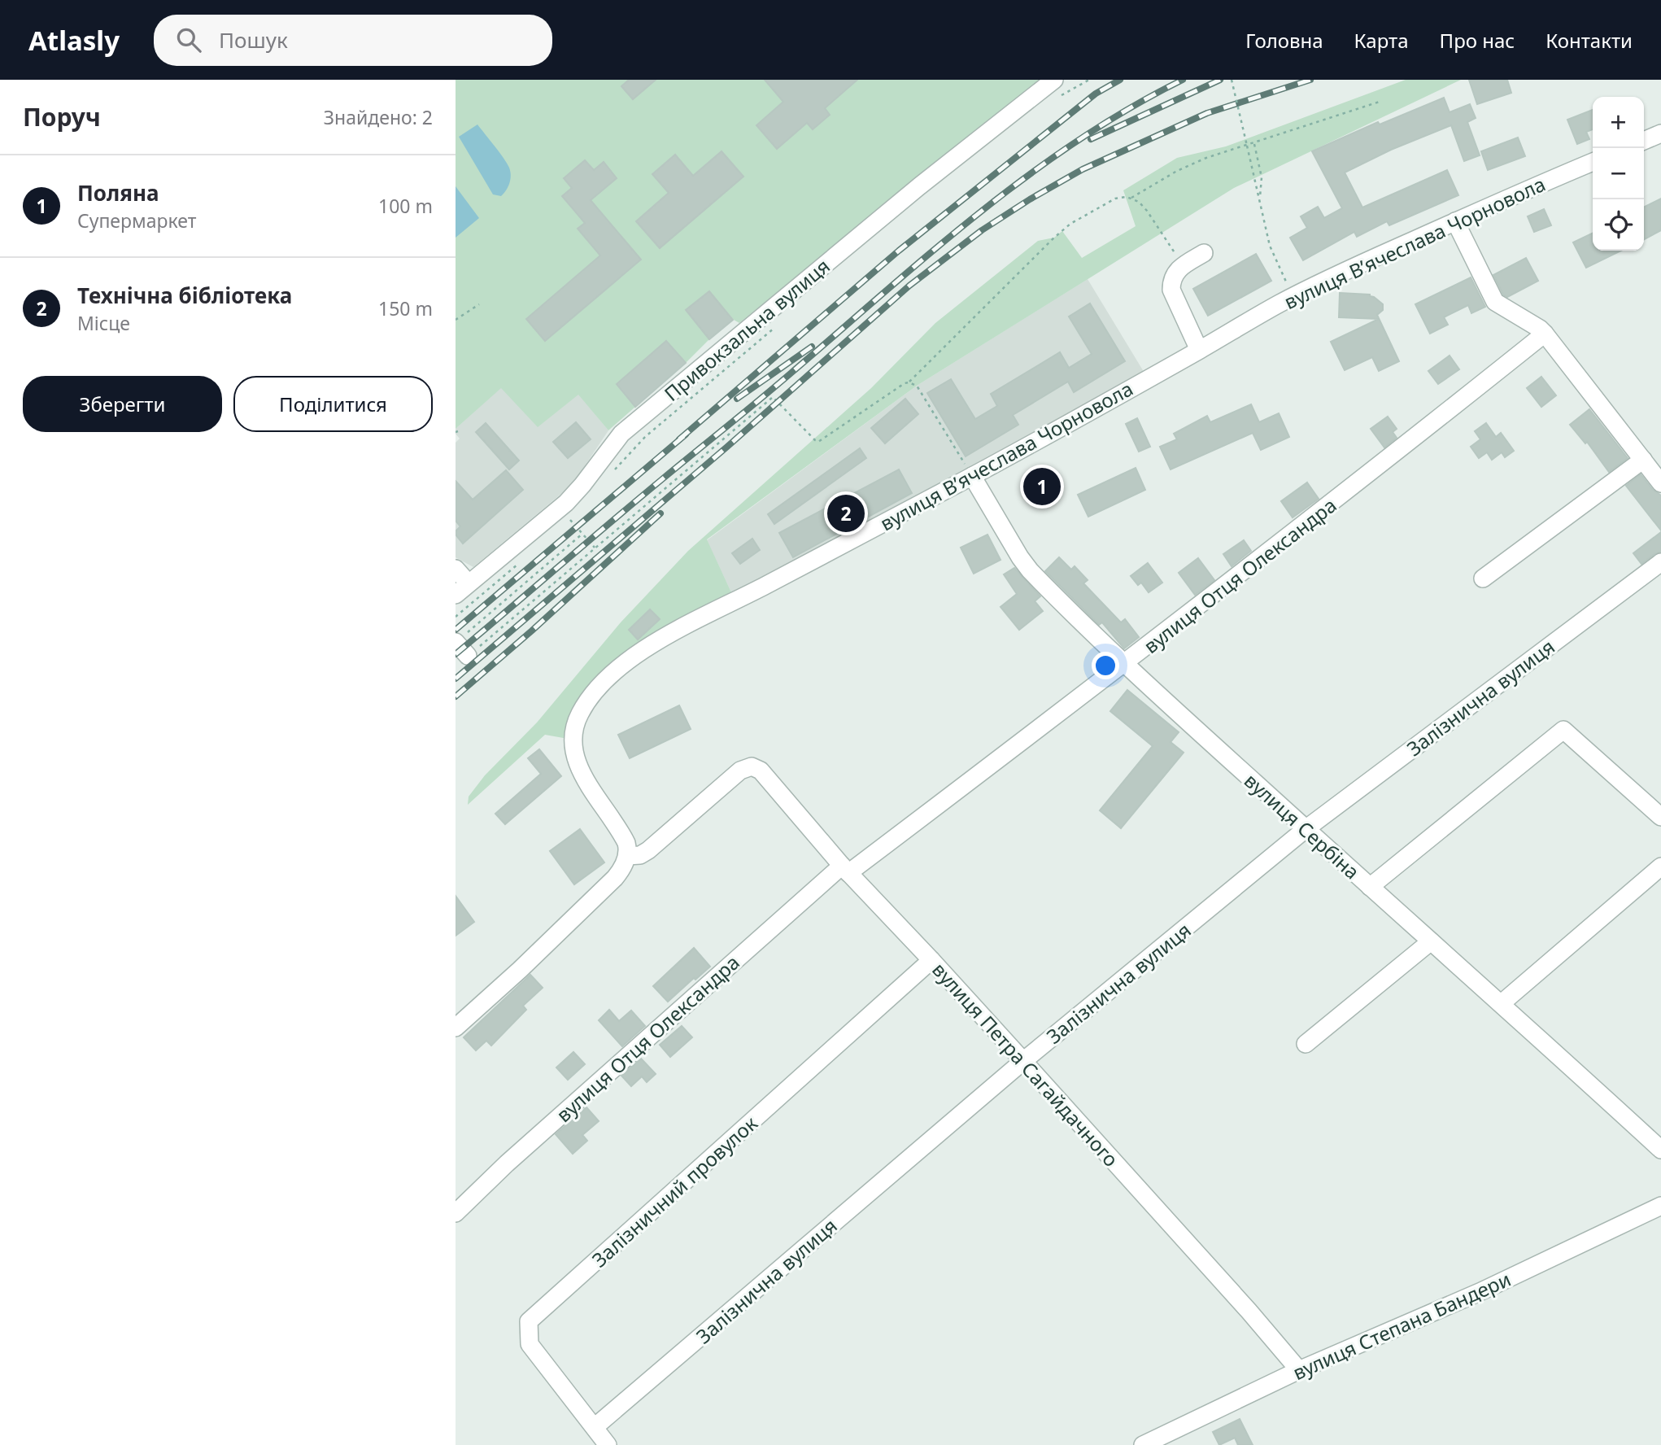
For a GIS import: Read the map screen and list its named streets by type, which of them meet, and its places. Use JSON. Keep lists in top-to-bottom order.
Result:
{
  "streets": {
    "street": [
      "вулиця Вʼячеслава Чорновола",
      "Привокзальна вулиця",
      "вулиця Отця Олександра",
      "Залізнична вулиця",
      "вулиця Сербіна",
      "вулиця Петра Сагайдачного",
      "Залізничний провулок",
      "вулиця Степана Бандери"
    ]
  },
  "crossings": [
    ["вулиця Вʼячеслава Чорновола", "вулиця Сербіна"],
    ["вулиця Вʼячеслава Чорновола", "вулиця Петра Сагайдачного"],
    ["вулиця Отця Олександра", "вулиця Сербіна"],
    ["вулиця Отця Олександра", "вулиця Петра Сагайдачного"],
    ["Залізнична вулиця", "вулиця Сербіна"],
    ["Залізнична вулиця", "вулиця Петра Сагайдачного"],
    ["Залізнична вулиця", "Залізничний провулок"],
    ["вулиця Петра Сагайдачного", "Залізничний провулок"],
    ["вулиця Петра Сагайдачного", "вулиця Степана Бандери"]
  ],
  "page": {
    "header": "Atlasly",
    "search": "Пошук",
    "nav": [
      "Головна",
      "Карта",
      "Про нас",
      "Контакти"
    ],
    "heading": ["Поруч", "Знайдено: 2"],
    "map_buttons": ["+", "−"],
    "list": [
      {
        "mark": "1",
        "name": "Поляна",
        "note": "Супермаркет",
        "value": "100 m"
      },
      {
        "mark": "2",
        "name": "Технічна бібліотека",
        "note": "Місце",
        "value": "150 m"
      }
    ],
    "buttons": ["Зберегти", "Поділитися"],
    "pins": ["1", "2"]
  }
}
